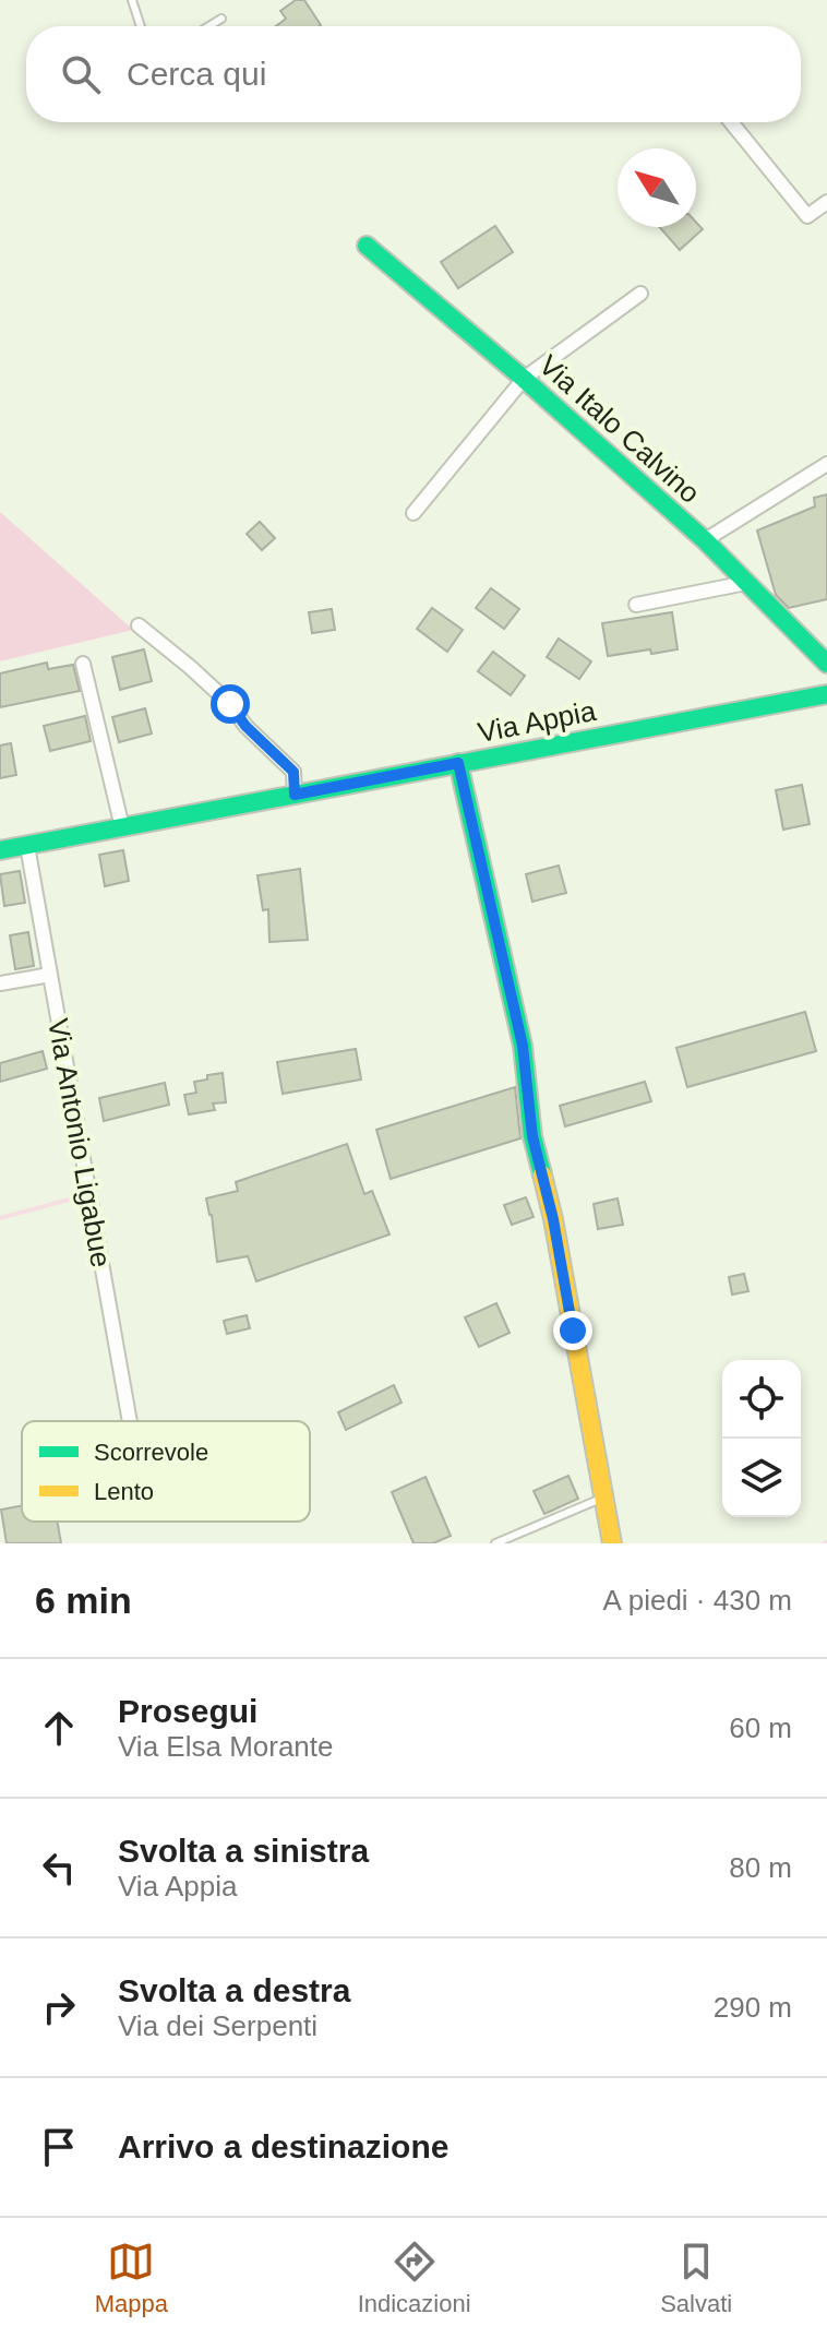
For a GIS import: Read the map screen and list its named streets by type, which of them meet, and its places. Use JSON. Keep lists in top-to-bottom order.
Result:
{
  "streets": {
    "street": ["Via Italo Calvino", "Via Appia", "Via Antonio Ligabue"]
  },
  "crossings": [
    ["Via Appia", "Via Antonio Ligabue"]
  ],
  "legend": ["Scorrevole", "Lento"],
  "north": "top left",
  "page": {
    "search": "Cerca qui",
    "heading": ["6 min", "A piedi · 430 m"],
    "list": [
      ["Prosegui", "Via Elsa Morante", "60 m"],
      ["Svolta a sinistra", "Via Appia", "80 m"],
      ["Svolta a destra", "Via dei Serpenti", "290 m"],
      "Arrivo a destinazione"
    ],
    "nav": ["Mappa", "Indicazioni", "Salvati"]
  }
}
